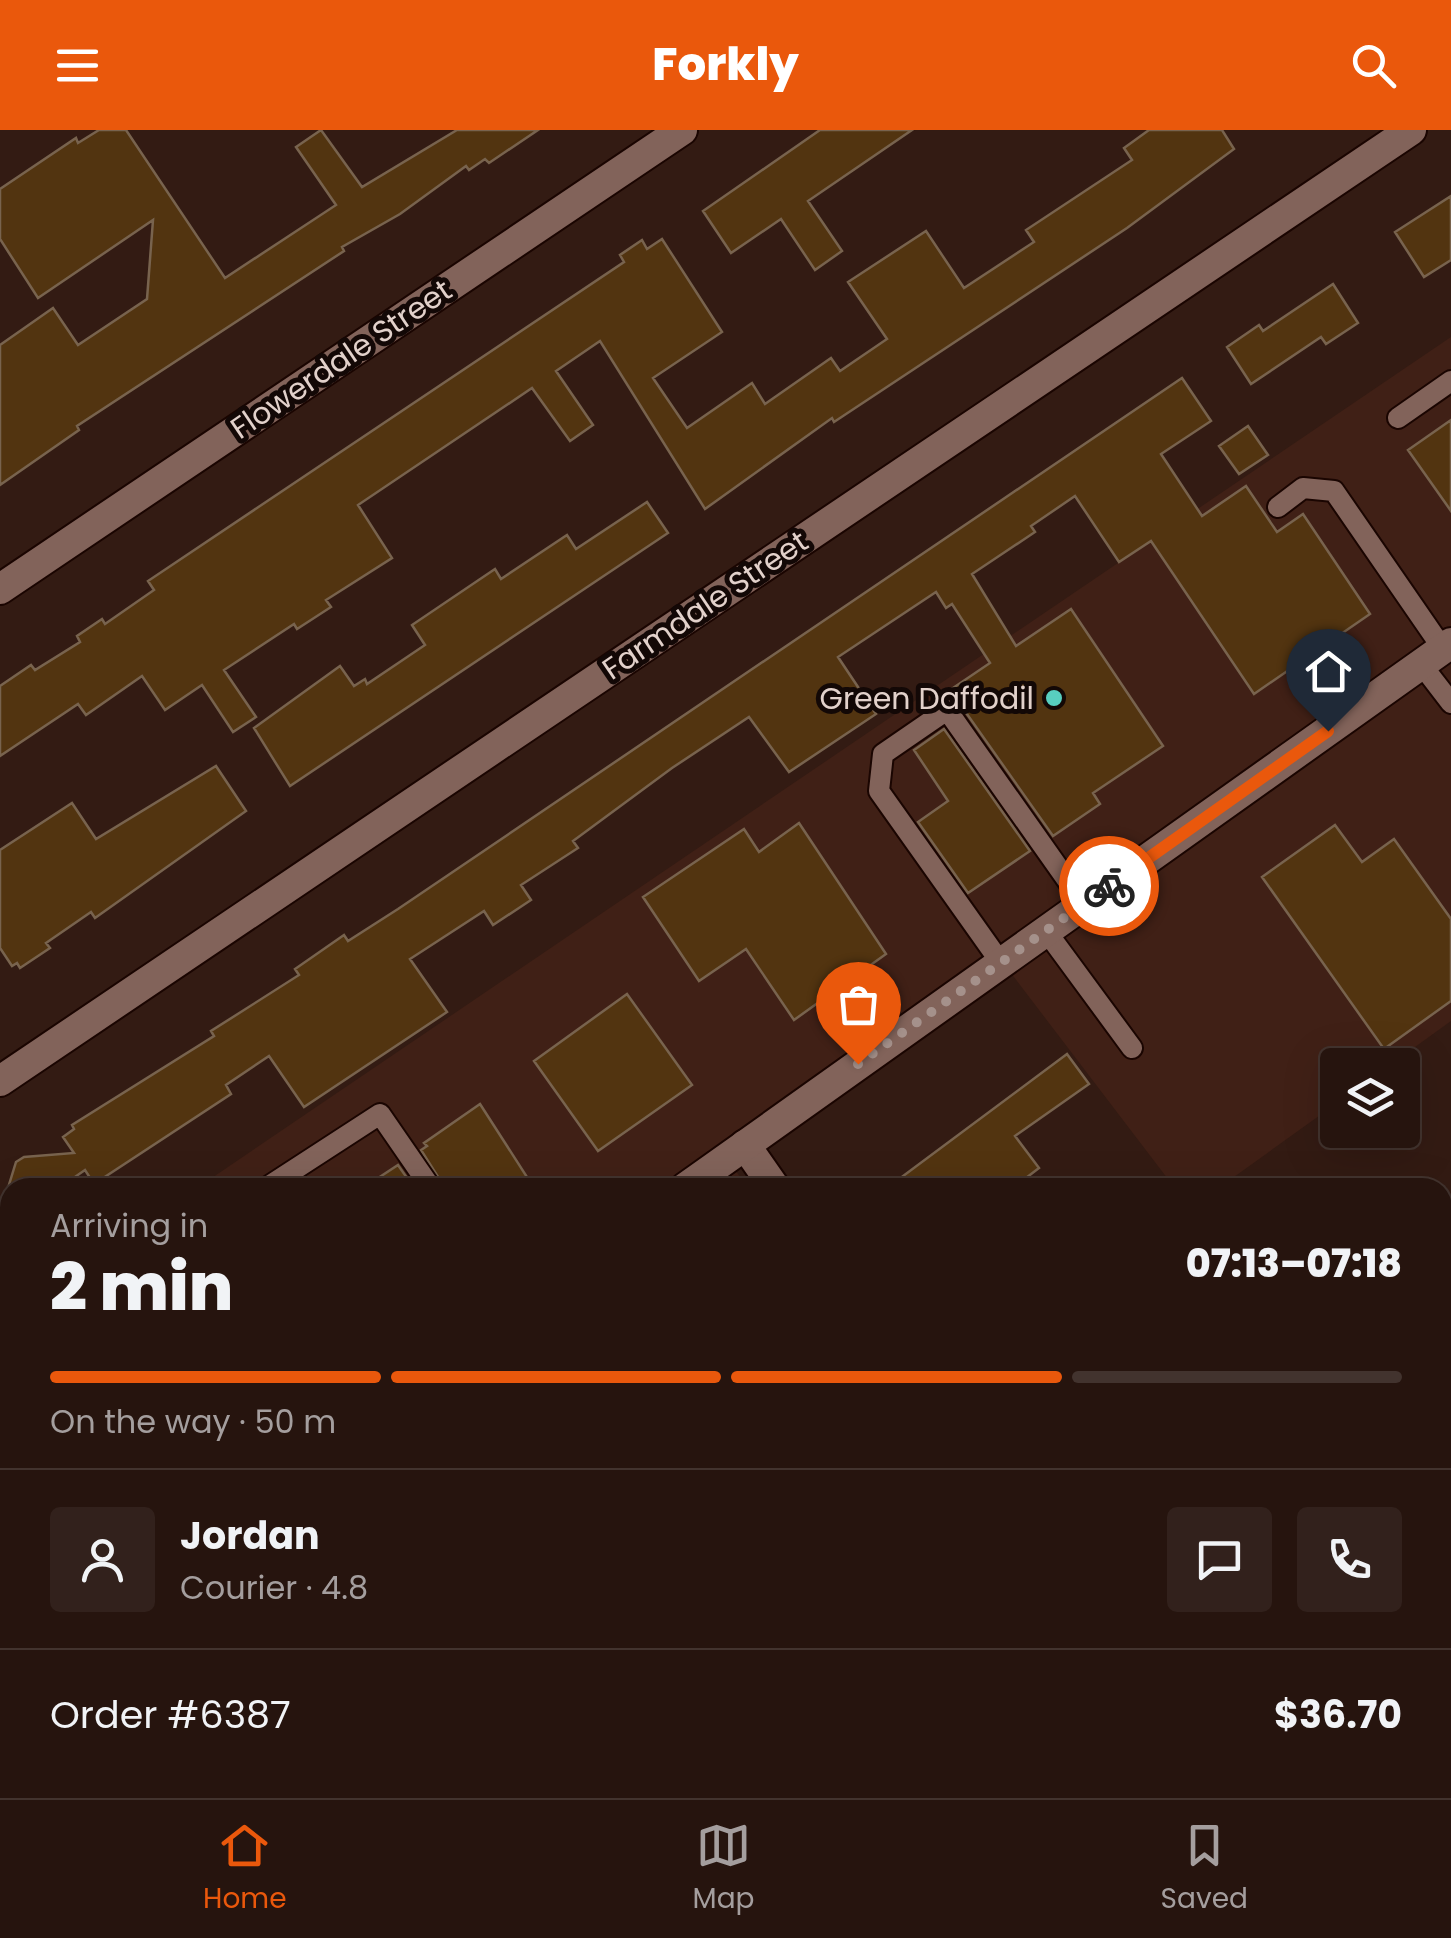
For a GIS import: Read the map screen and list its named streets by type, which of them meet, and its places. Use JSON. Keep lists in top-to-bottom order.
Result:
{
  "streets": {
    "street": ["Flowerdale Street", "Farmdale Street"]
  },
  "places": ["Green Daffodil"],
  "page": {
    "header": "Forkly",
    "heading": ["2 min", "Arriving in", "07:13–07:18"],
    "panel": [
      "Jordan",
      "Courier · 4.8",
      "Order #6387",
      "$36.70"
    ],
    "bar": "On the way · 50 m",
    "tabs": ["Home", "Map", "Saved"]
  }
}
